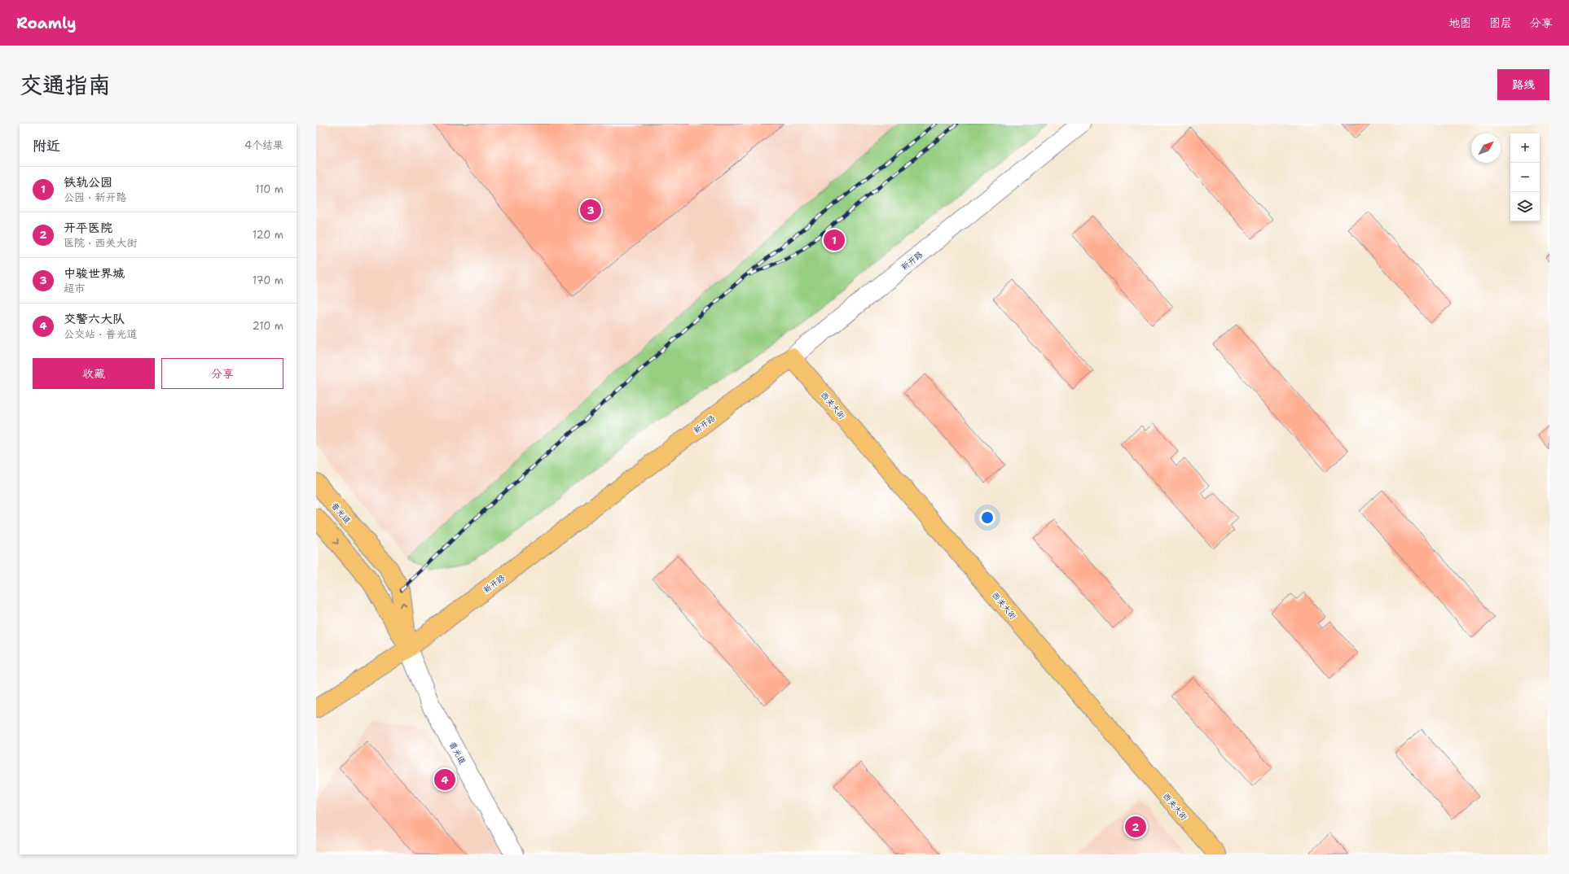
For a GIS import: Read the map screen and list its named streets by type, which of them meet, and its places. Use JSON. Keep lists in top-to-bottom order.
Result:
{
  "streets": {
    "main road": ["新开路", "西关大街", "普光道"]
  },
  "crossings": [
    ["新开路", "西关大街"],
    ["新开路", "普光道"]
  ],
  "north": "top right",
  "page": {
    "header": "Roamly",
    "nav": ["地图", "图层", "分享"],
    "title": "交通指南",
    "buttons": [
      "路线",
      ["收藏", "分享"]
    ],
    "heading": ["附近", "4个结果"],
    "map_buttons": ["+", "−"],
    "list": [
      {
        "mark": "1",
        "name": "铁轨公园",
        "note": "公园 · 新开路",
        "value": "110 m"
      },
      {
        "mark": "2",
        "name": "开平医院",
        "note": "医院 · 西关大街",
        "value": "120 m"
      },
      {
        "mark": "3",
        "name": "中骏世界城",
        "note": "超市",
        "value": "170 m"
      },
      {
        "mark": "4",
        "name": "交警六大队",
        "note": "公交站 · 普光道",
        "value": "210 m"
      }
    ],
    "pins": [
      "3",
      "1",
      "4",
      "2"
    ]
  }
}
